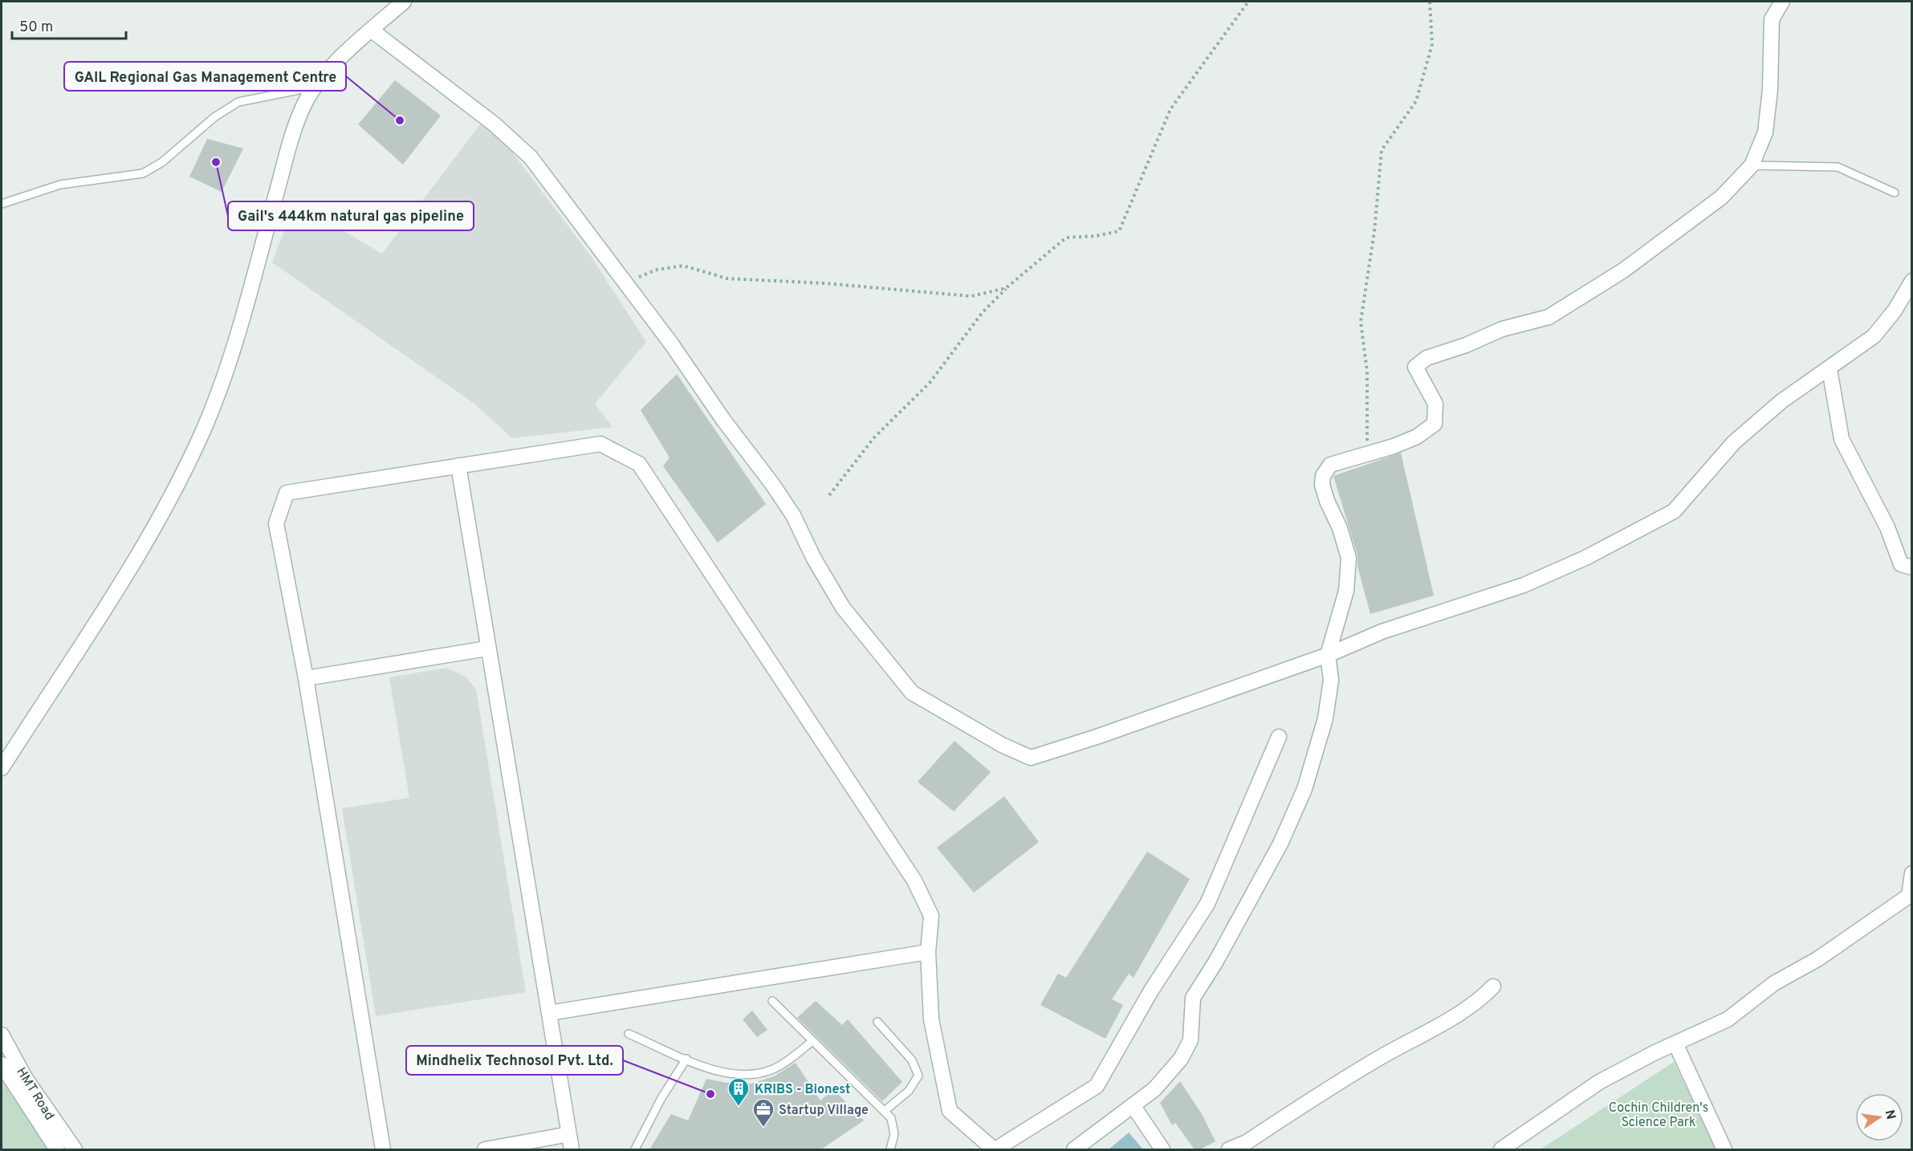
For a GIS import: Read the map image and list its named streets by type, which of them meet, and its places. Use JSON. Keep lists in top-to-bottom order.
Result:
{
  "streets": {
    "street": ["HMT Road"]
  },
  "parks": ["Cochin Children's Science Park"],
  "places": {
    "other": ["GAIL Regional Gas Management Centre", "Gail's 444km natural gas pipeline", "Mindhelix Technosol Pvt. Ltd."],
    "building": ["KRIBS - Bionest"],
    "office": ["Startup Village"]
  },
  "scale_bar": "50 m",
  "north": "right"
}
